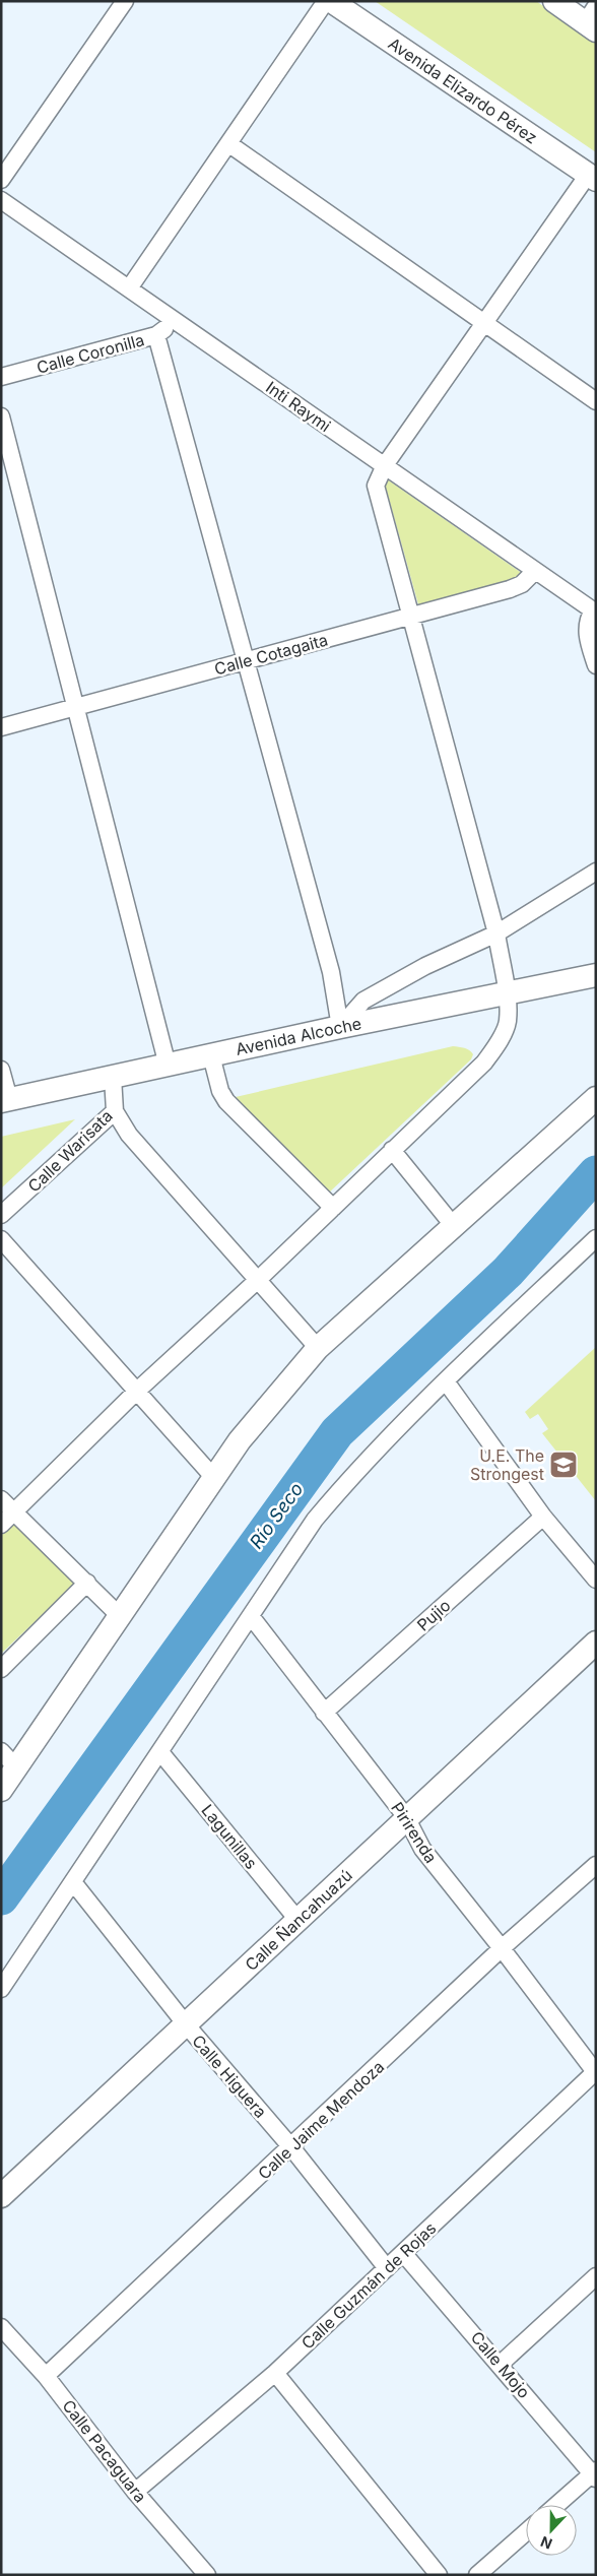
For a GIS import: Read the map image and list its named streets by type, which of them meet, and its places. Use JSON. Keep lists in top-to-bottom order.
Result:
{
  "streets": {
    "street": [
      "Avenida Elizardo Pérez",
      "Calle Coronilla",
      "Inti Raymi",
      "Calle Cotagaita",
      "Avenida Alcoche",
      "Calle Warisata",
      "Pujio",
      "Pirirenda",
      "Lagunillas",
      "Calle Ñancahuazú",
      "Calle Higuera",
      "Calle Jaime Mendoza",
      "Calle Guzmán de Rojas",
      "Calle Mojo",
      "Calle Pacaguara"
    ]
  },
  "crossings": [
    ["Calle Coronilla", "Inti Raymi"],
    ["Inti Raymi", "Calle Cotagaita"],
    ["Avenida Alcoche", "Calle Warisata"],
    ["Pujio", "Pirirenda"],
    ["Pirirenda", "Calle Ñancahuazú"],
    ["Pirirenda", "Calle Jaime Mendoza"],
    ["Pirirenda", "Calle Guzmán de Rojas"],
    ["Lagunillas", "Calle Ñancahuazú"],
    ["Calle Ñancahuazú", "Calle Higuera"],
    ["Calle Higuera", "Calle Jaime Mendoza"],
    ["Calle Higuera", "Calle Guzmán de Rojas"],
    ["Calle Jaime Mendoza", "Calle Pacaguara"],
    ["Calle Guzmán de Rojas", "Calle Mojo"],
    ["Calle Guzmán de Rojas", "Calle Pacaguara"]
  ],
  "water": ["Río Seco"],
  "places": {
    "school or university": ["U.E. The Strongest"]
  },
  "north": "bottom"
}
